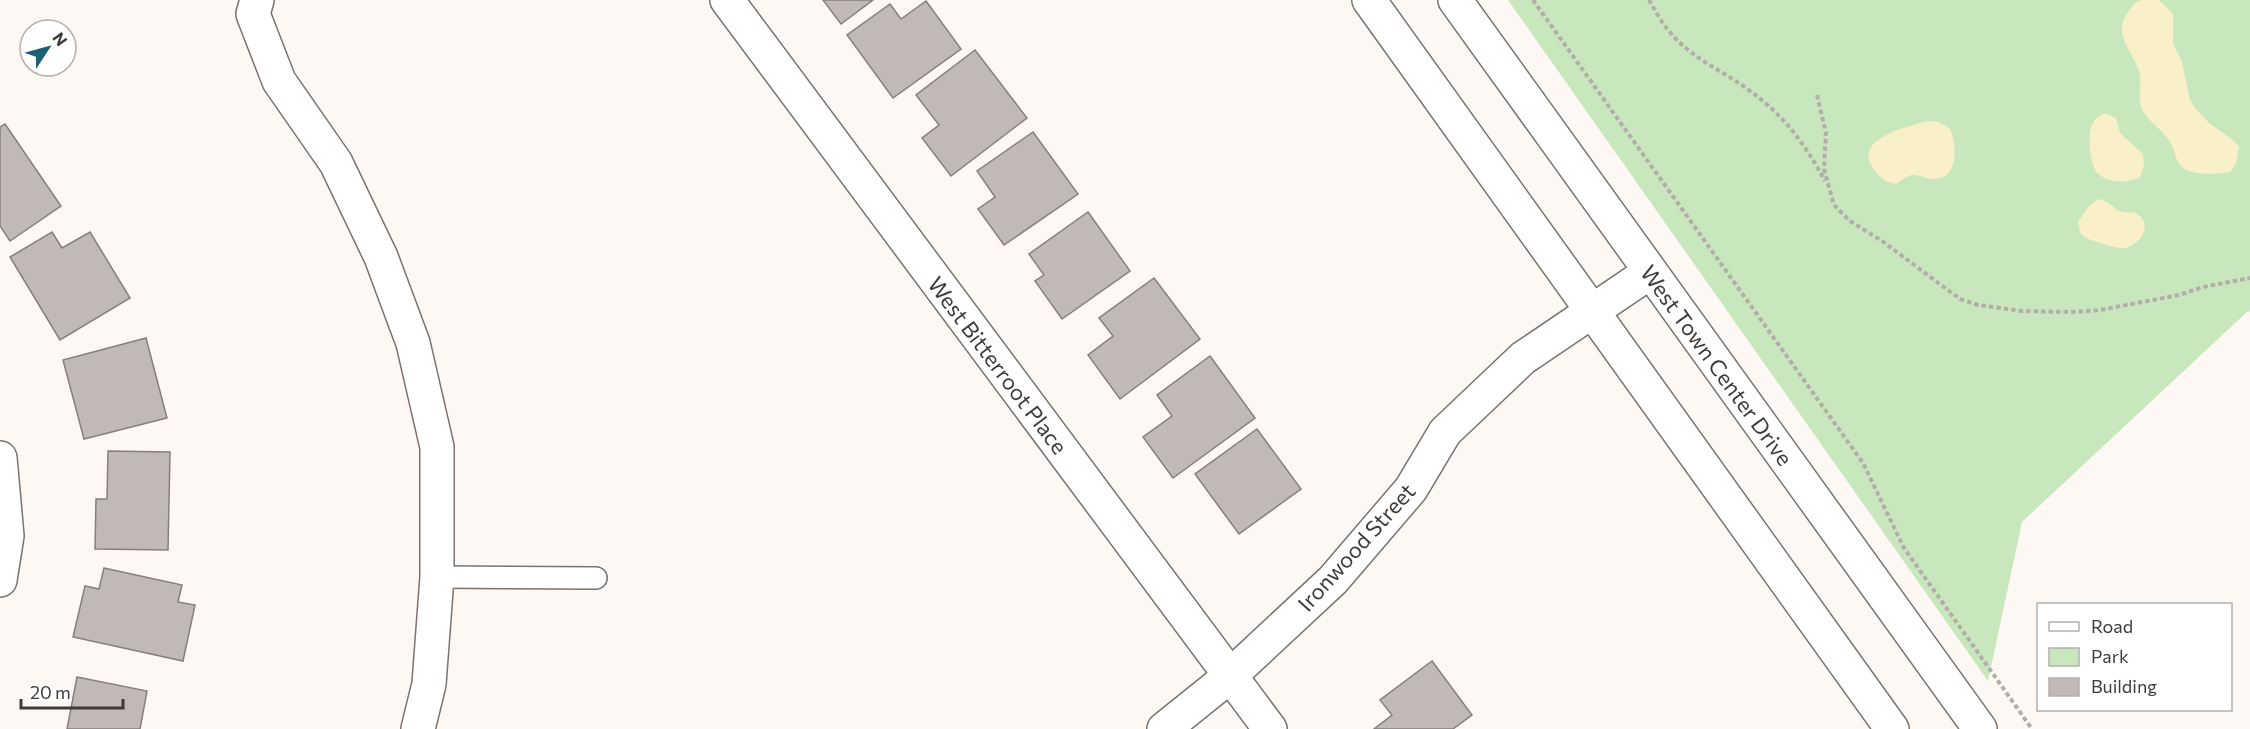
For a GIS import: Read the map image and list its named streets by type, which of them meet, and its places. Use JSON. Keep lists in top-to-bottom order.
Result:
{
  "streets": {
    "street": ["West Bitterroot Place", "West Town Center Drive", "Ironwood Street"]
  },
  "crossings": [
    ["West Bitterroot Place", "Ironwood Street"],
    ["West Town Center Drive", "Ironwood Street"]
  ],
  "legend": ["Road", "Park", "Building"],
  "scale_bar": "20 m",
  "north": "top right"
}
